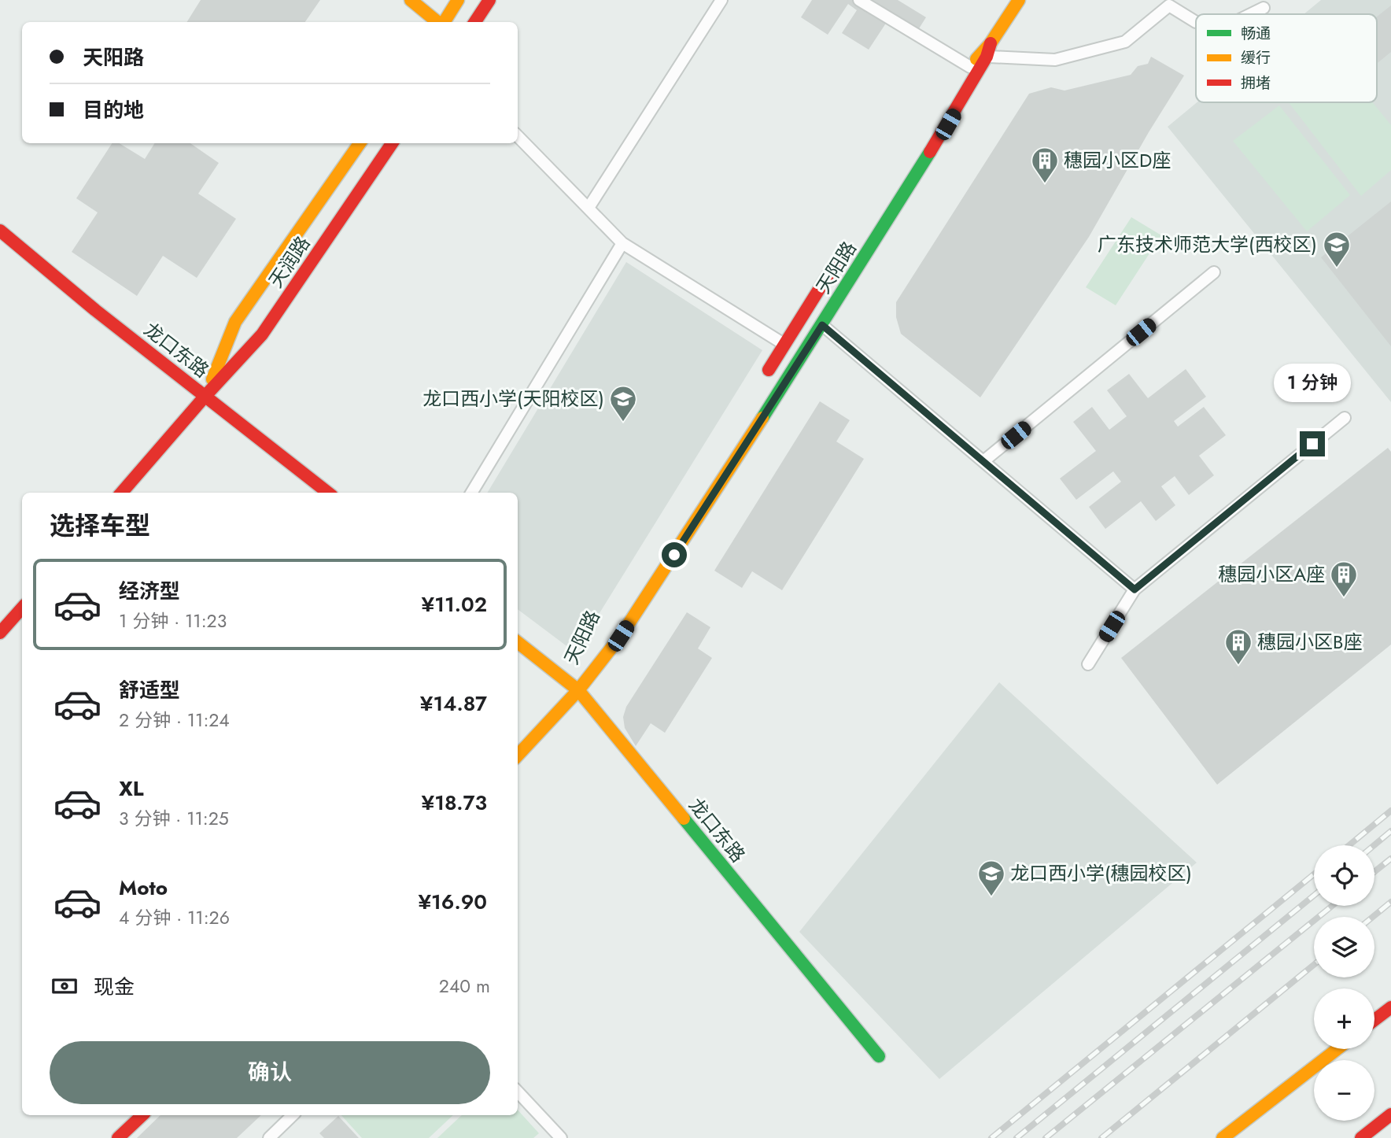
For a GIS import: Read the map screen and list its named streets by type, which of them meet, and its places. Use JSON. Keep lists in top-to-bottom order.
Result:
{
  "streets": {
    "main road": ["天润路", "天阳路", "龙口东路"]
  },
  "crossings": [
    ["天润路", "龙口东路"],
    ["天阳路", "龙口东路"]
  ],
  "places": {
    "building": ["穗园小区D座", "穗园小区A座", "穗园小区B座"],
    "school or university": ["广东技术师范大学(西校区)", "龙口西小学(天阳校区)", "龙口西小学(穗园校区)"]
  },
  "legend": ["畅通", "缓行", "拥堵"],
  "page": {
    "banner": ["天阳路", "目的地"],
    "bubble": "1 分钟",
    "heading": "选择车型",
    "list": [
      {
        "name": "经济型",
        "note": "1 分钟 · 11:23",
        "value": "¥11.02"
      },
      {
        "name": "舒适型",
        "note": "2 分钟 · 11:24",
        "value": "¥14.87"
      },
      {
        "name": "XL",
        "note": "3 分钟 · 11:25",
        "value": "¥18.73"
      },
      {
        "name": "Moto",
        "note": "4 分钟 · 11:26",
        "value": "¥16.90"
      }
    ],
    "map_buttons": ["+", "−"],
    "pay": ["现金", "240 m"],
    "buttons": "确认"
  }
}
